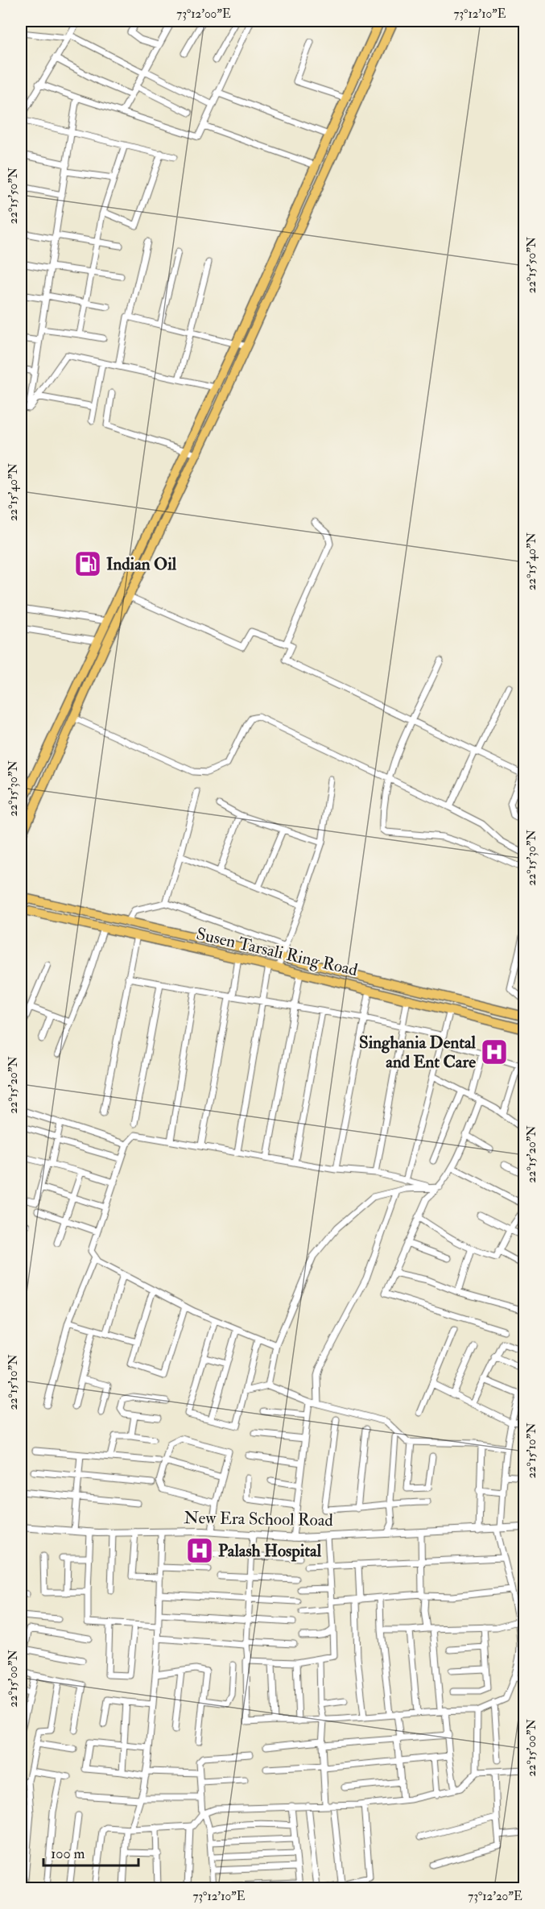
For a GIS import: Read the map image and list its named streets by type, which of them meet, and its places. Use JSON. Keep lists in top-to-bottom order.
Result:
{
  "streets": {
    "main road": ["Susen Tarsali Ring Road"],
    "street": ["New Era School Road"]
  },
  "places": {
    "fuel station": ["Indian Oil"],
    "hospital": ["Singhania Dental and Ent Care", "Palash Hospital"]
  },
  "scale_bar": "100 m",
  "coordinates": [
    "73°12'00\"E",
    "73°12'10\"E",
    "22°15'50\"N",
    "22°15'40\"N",
    "22°15'30\"N",
    "22°15'20\"N",
    "22°15'10\"N",
    "22°15'00\"N",
    "73°12'20\"E"
  ]
}
